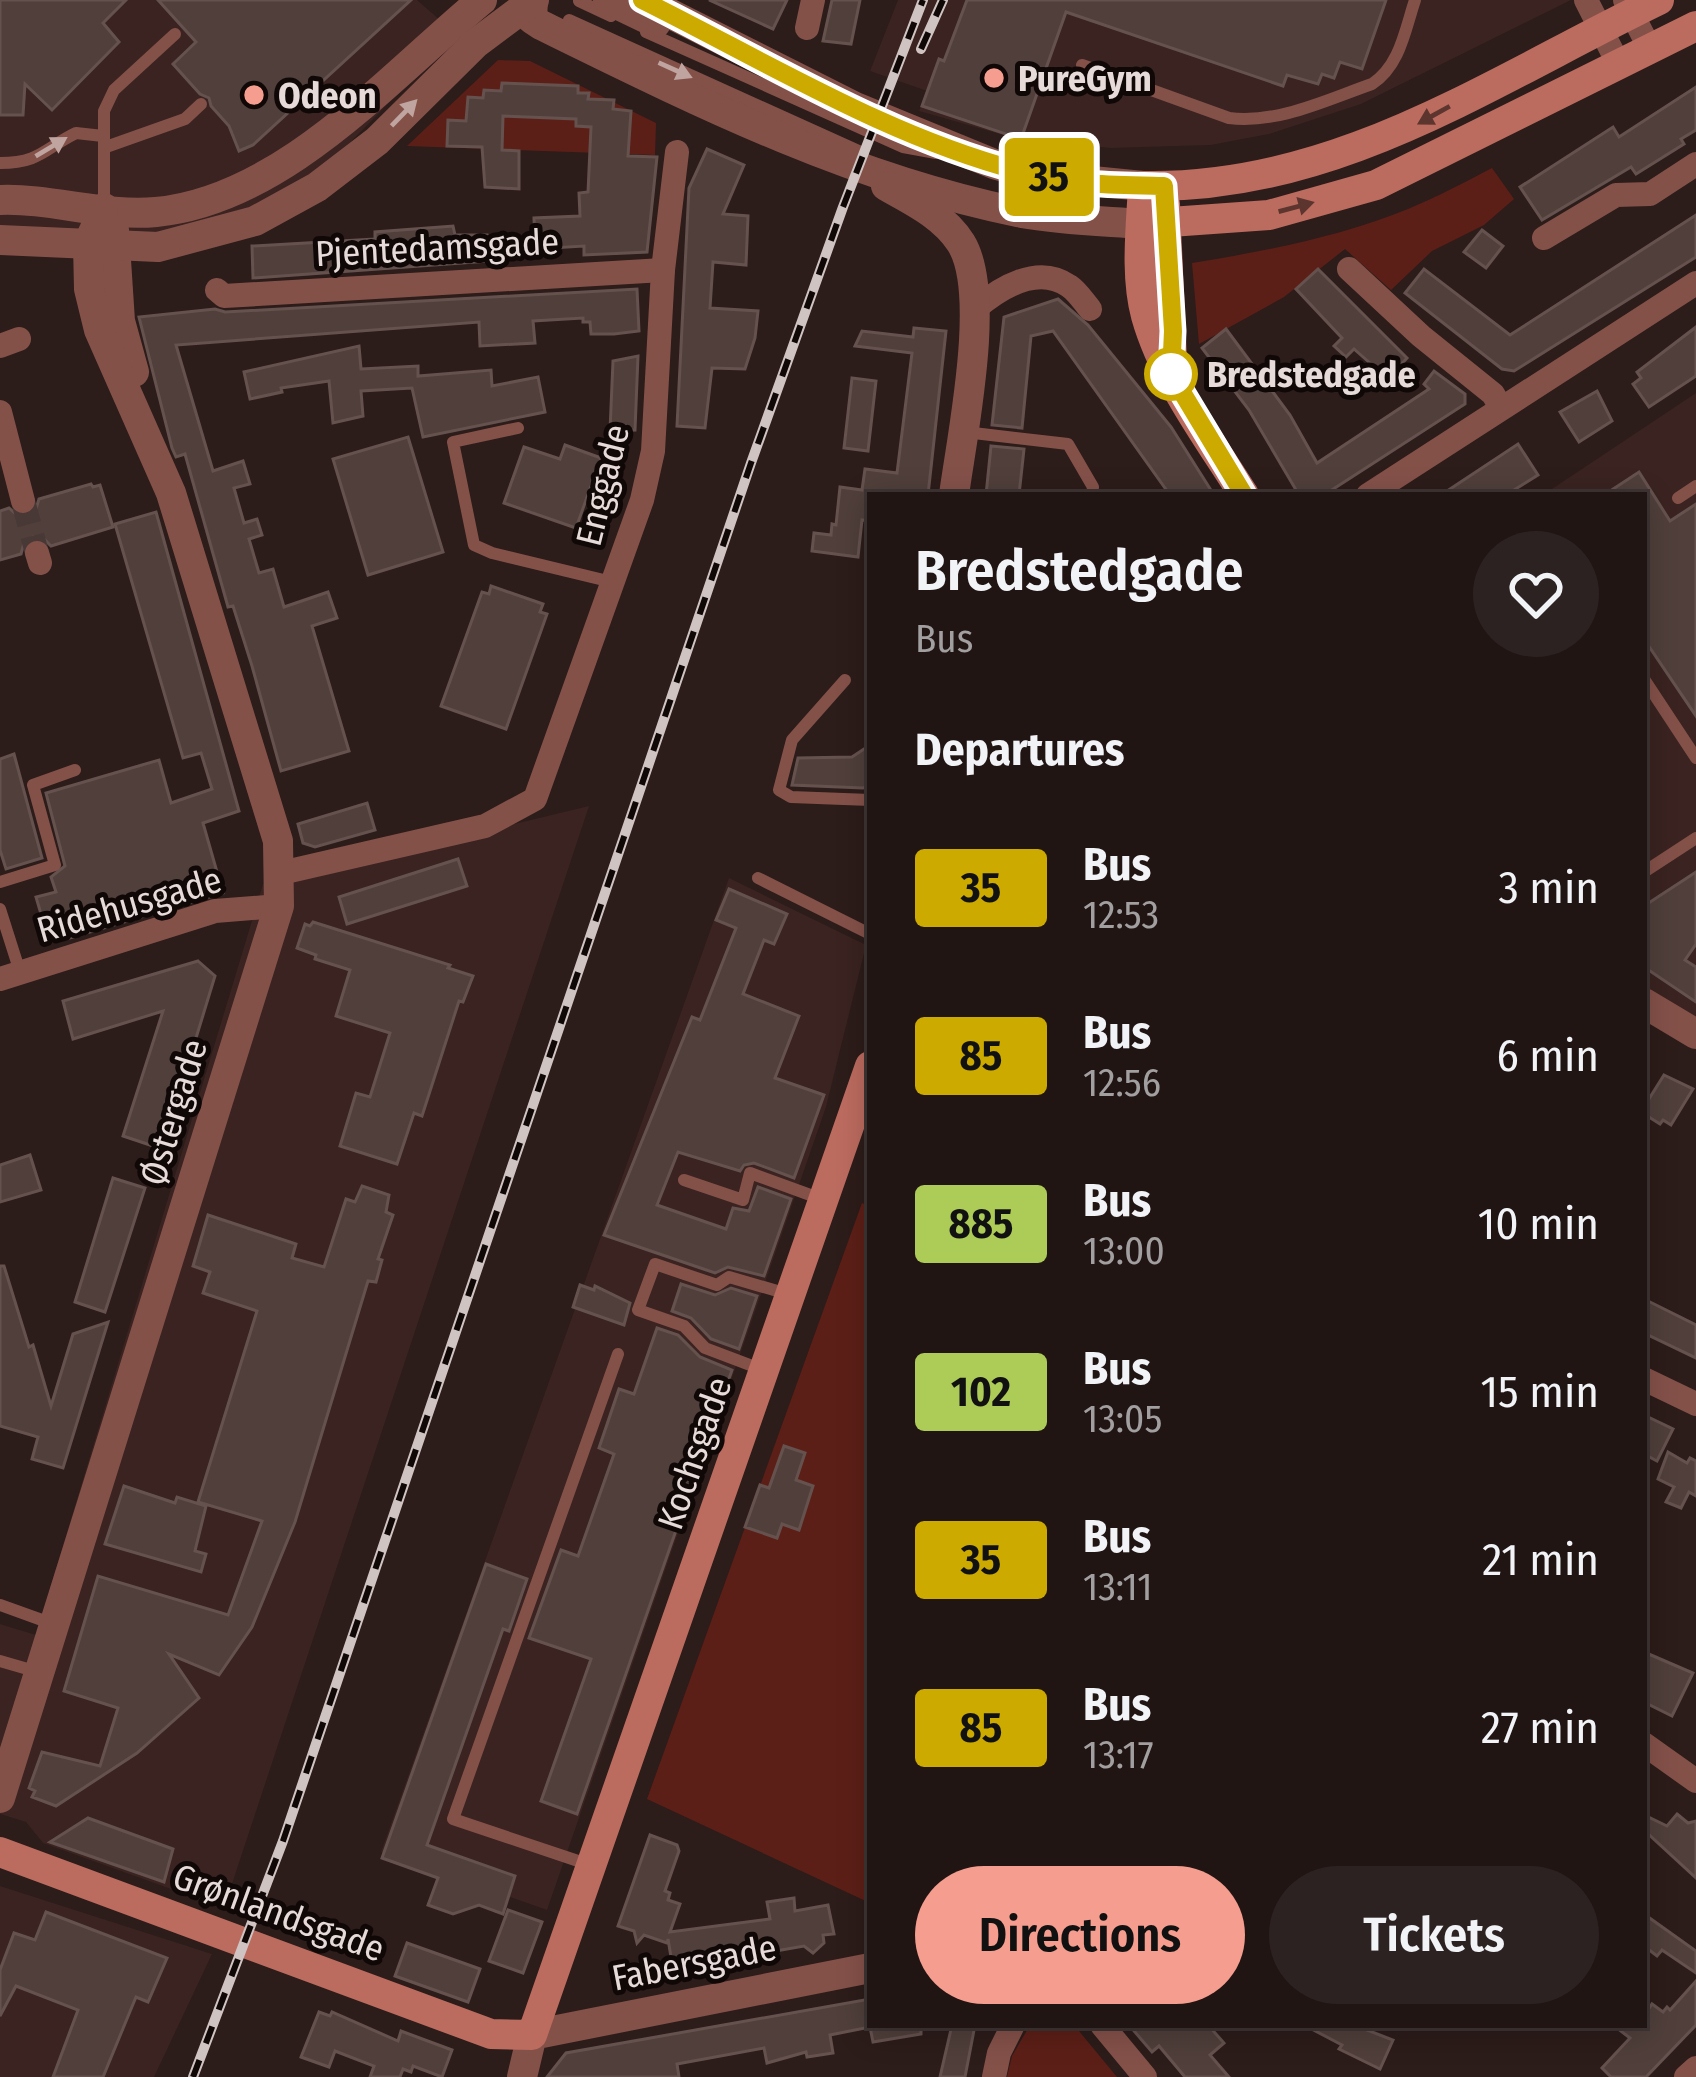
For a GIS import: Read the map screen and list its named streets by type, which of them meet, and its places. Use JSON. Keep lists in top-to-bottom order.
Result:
{
  "streets": {
    "main road": ["Kochsgade", "Grønlandsgade"],
    "street": [
      "Pjentedamsgade",
      "Enggade",
      "Ridehusgade",
      "Østergade",
      "Fabersgade"
    ]
  },
  "crossings": [
    ["Pjentedamsgade", "Enggade"],
    ["Enggade", "Østergade"],
    ["Ridehusgade", "Østergade"],
    ["Kochsgade", "Grønlandsgade"],
    ["Kochsgade", "Fabersgade"],
    ["Grønlandsgade", "Fabersgade"]
  ],
  "places": ["PureGym", "Odeon", "Bredstedgade"],
  "lines": ["bus line 35"],
  "page": {
    "on_map": "35",
    "heading": [
      ["Bredstedgade", "Bus"],
      "Departures"
    ],
    "list": [
      {
        "mark": "35",
        "name": "Bus",
        "note": "12:53",
        "value": "3 min"
      },
      {
        "mark": "85",
        "name": "Bus",
        "note": "12:56",
        "value": "6 min"
      },
      {
        "mark": "885",
        "name": "Bus",
        "note": "13:00",
        "value": "10 min"
      },
      {
        "mark": "102",
        "name": "Bus",
        "note": "13:05",
        "value": "15 min"
      },
      {
        "mark": "35",
        "name": "Bus",
        "note": "13:11",
        "value": "21 min"
      },
      {
        "mark": "85",
        "name": "Bus",
        "note": "13:17",
        "value": "27 min"
      }
    ],
    "buttons": ["Directions", "Tickets"]
  }
}
